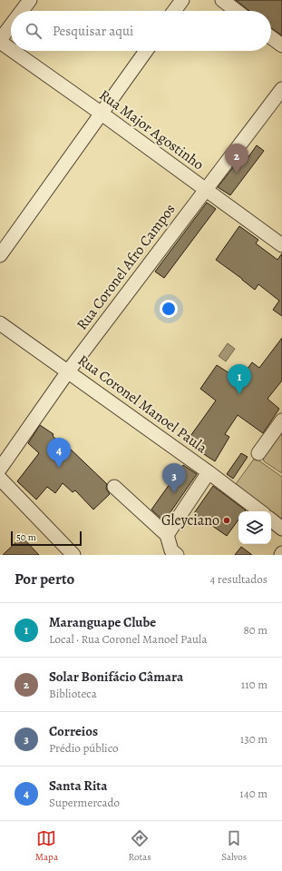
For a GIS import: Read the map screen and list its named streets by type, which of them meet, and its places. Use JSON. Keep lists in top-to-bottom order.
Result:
{
  "streets": {
    "street": ["Rua Major Agostinho", "Rua Coronel Afro Campos", "Rua Coronel Manoel Paula"]
  },
  "crossings": [
    ["Rua Major Agostinho", "Rua Coronel Afro Campos"],
    ["Rua Coronel Afro Campos", "Rua Coronel Manoel Paula"]
  ],
  "places": ["Gleyciano"],
  "scale_bar": "50 m",
  "page": {
    "search": "Pesquisar aqui",
    "pins": [
      "2",
      "1",
      "4",
      "3"
    ],
    "scale": "50 m",
    "heading": ["Por perto", "4 resultados"],
    "list": [
      {
        "mark": "1",
        "name": "Maranguape Clube",
        "note": "Local · Rua Coronel Manoel Paula",
        "value": "80 m"
      },
      {
        "mark": "2",
        "name": "Solar Bonifácio Câmara",
        "note": "Biblioteca",
        "value": "110 m"
      },
      {
        "mark": "3",
        "name": "Correios",
        "note": "Prédio público",
        "value": "130 m"
      },
      {
        "mark": "4",
        "name": "Santa Rita",
        "note": "Supermercado",
        "value": "140 m"
      }
    ],
    "nav": ["Mapa", "Rotas", "Salvos"]
  }
}
